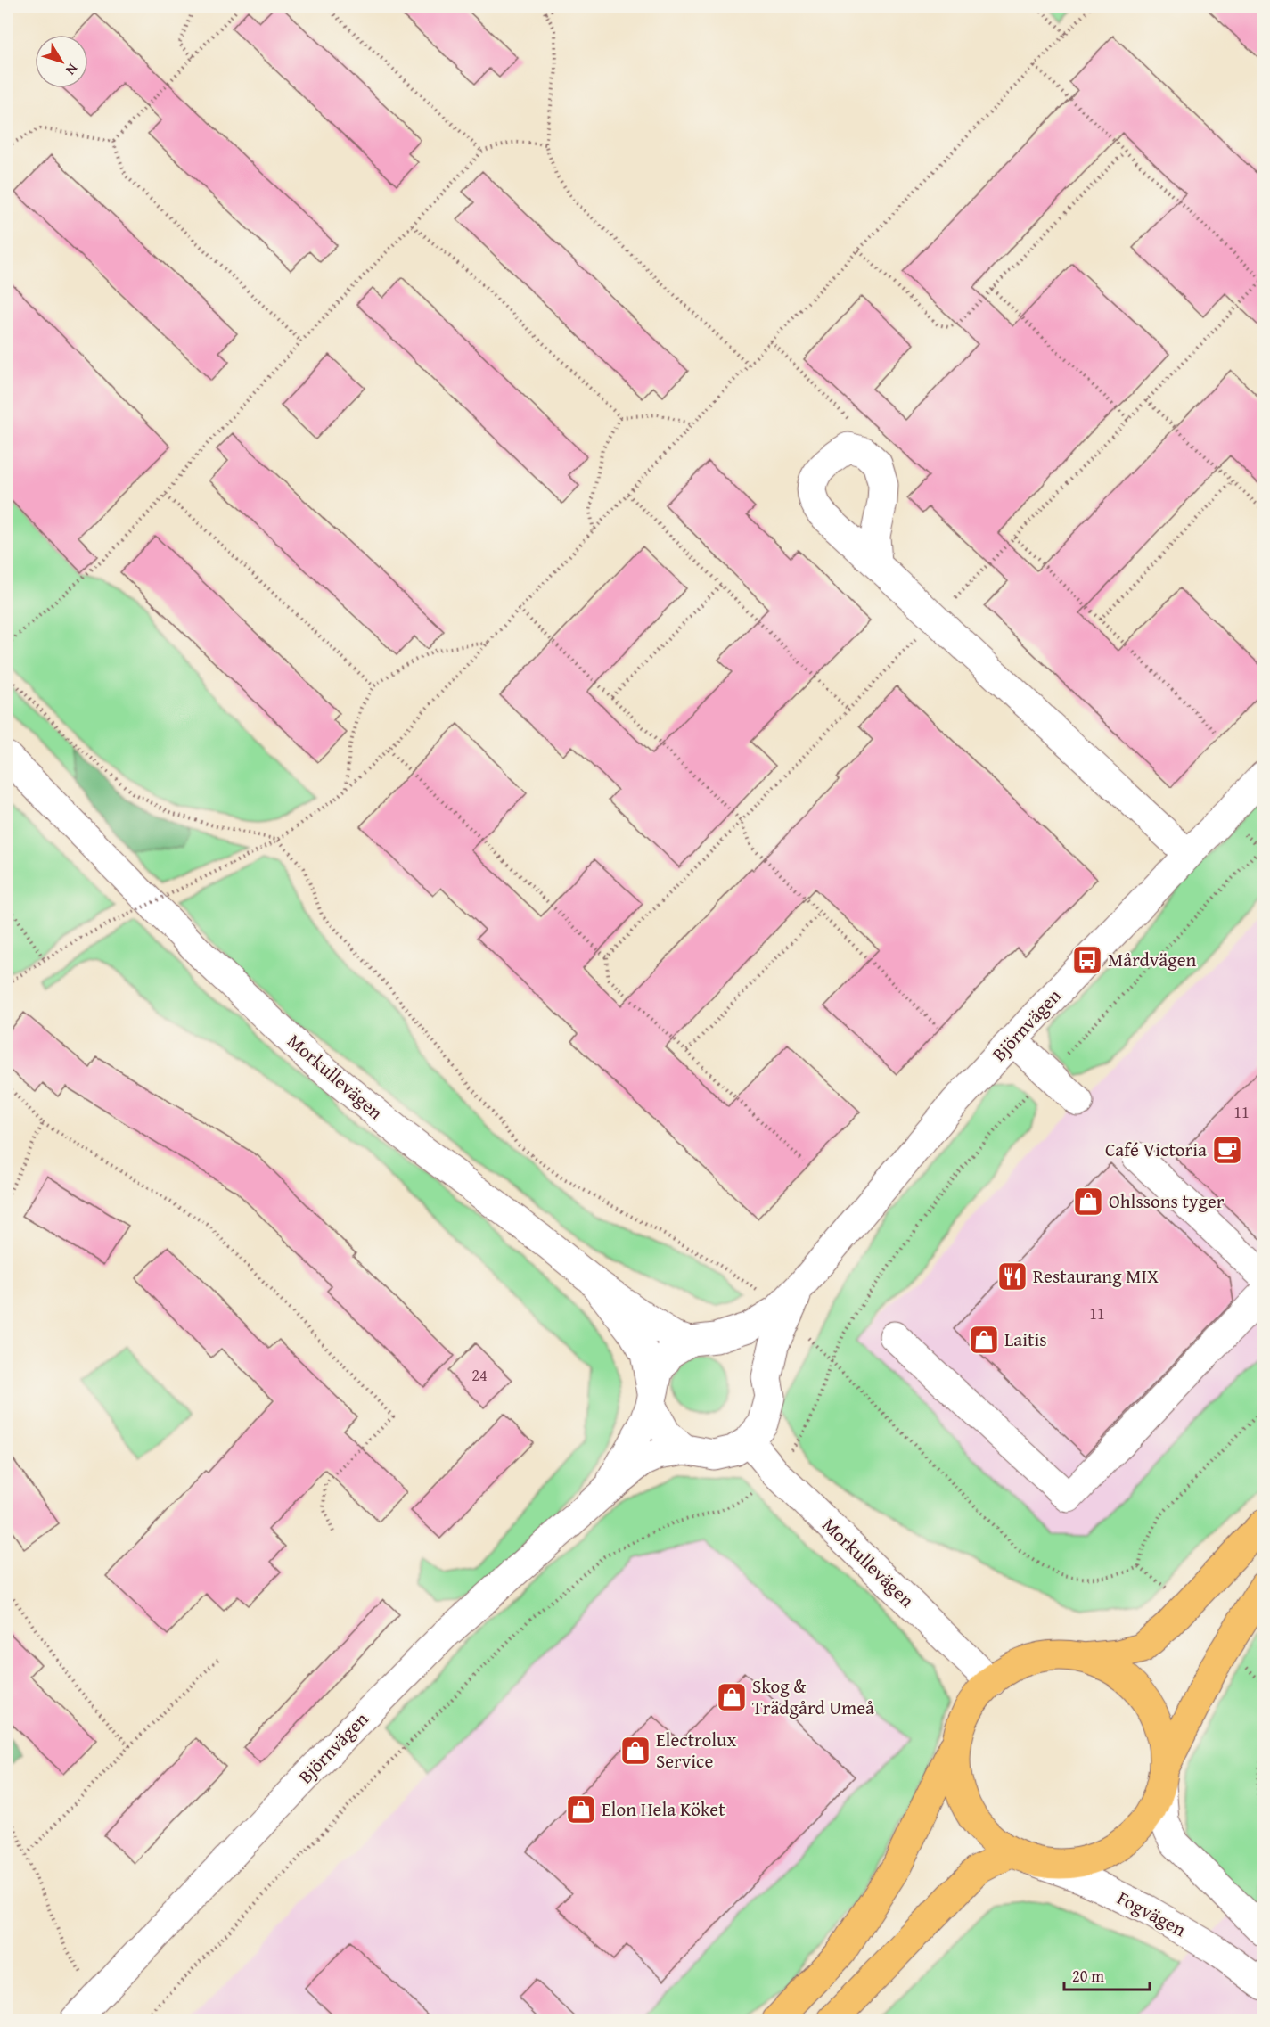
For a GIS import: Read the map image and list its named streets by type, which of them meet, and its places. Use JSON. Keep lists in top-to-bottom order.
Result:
{
  "streets": {
    "street": ["Björnvägen", "Morkullevägen", "Fogvägen"]
  },
  "crossings": [
    ["Björnvägen", "Morkullevägen"]
  ],
  "places": {
    "bus stop": ["Mårdvägen"],
    "cafe": ["Café Victoria"],
    "shop": [
      "Ohlssons tyger",
      "Laitis",
      "Skog & Trädgård Umeå",
      "Electrolux Service",
      "Elon Hela Köket"
    ],
    "restaurant": ["Restaurang MIX"]
  },
  "house_numbers": ["11", "11", "24"],
  "scale_bar": "20 m",
  "north": "bottom right"
}
